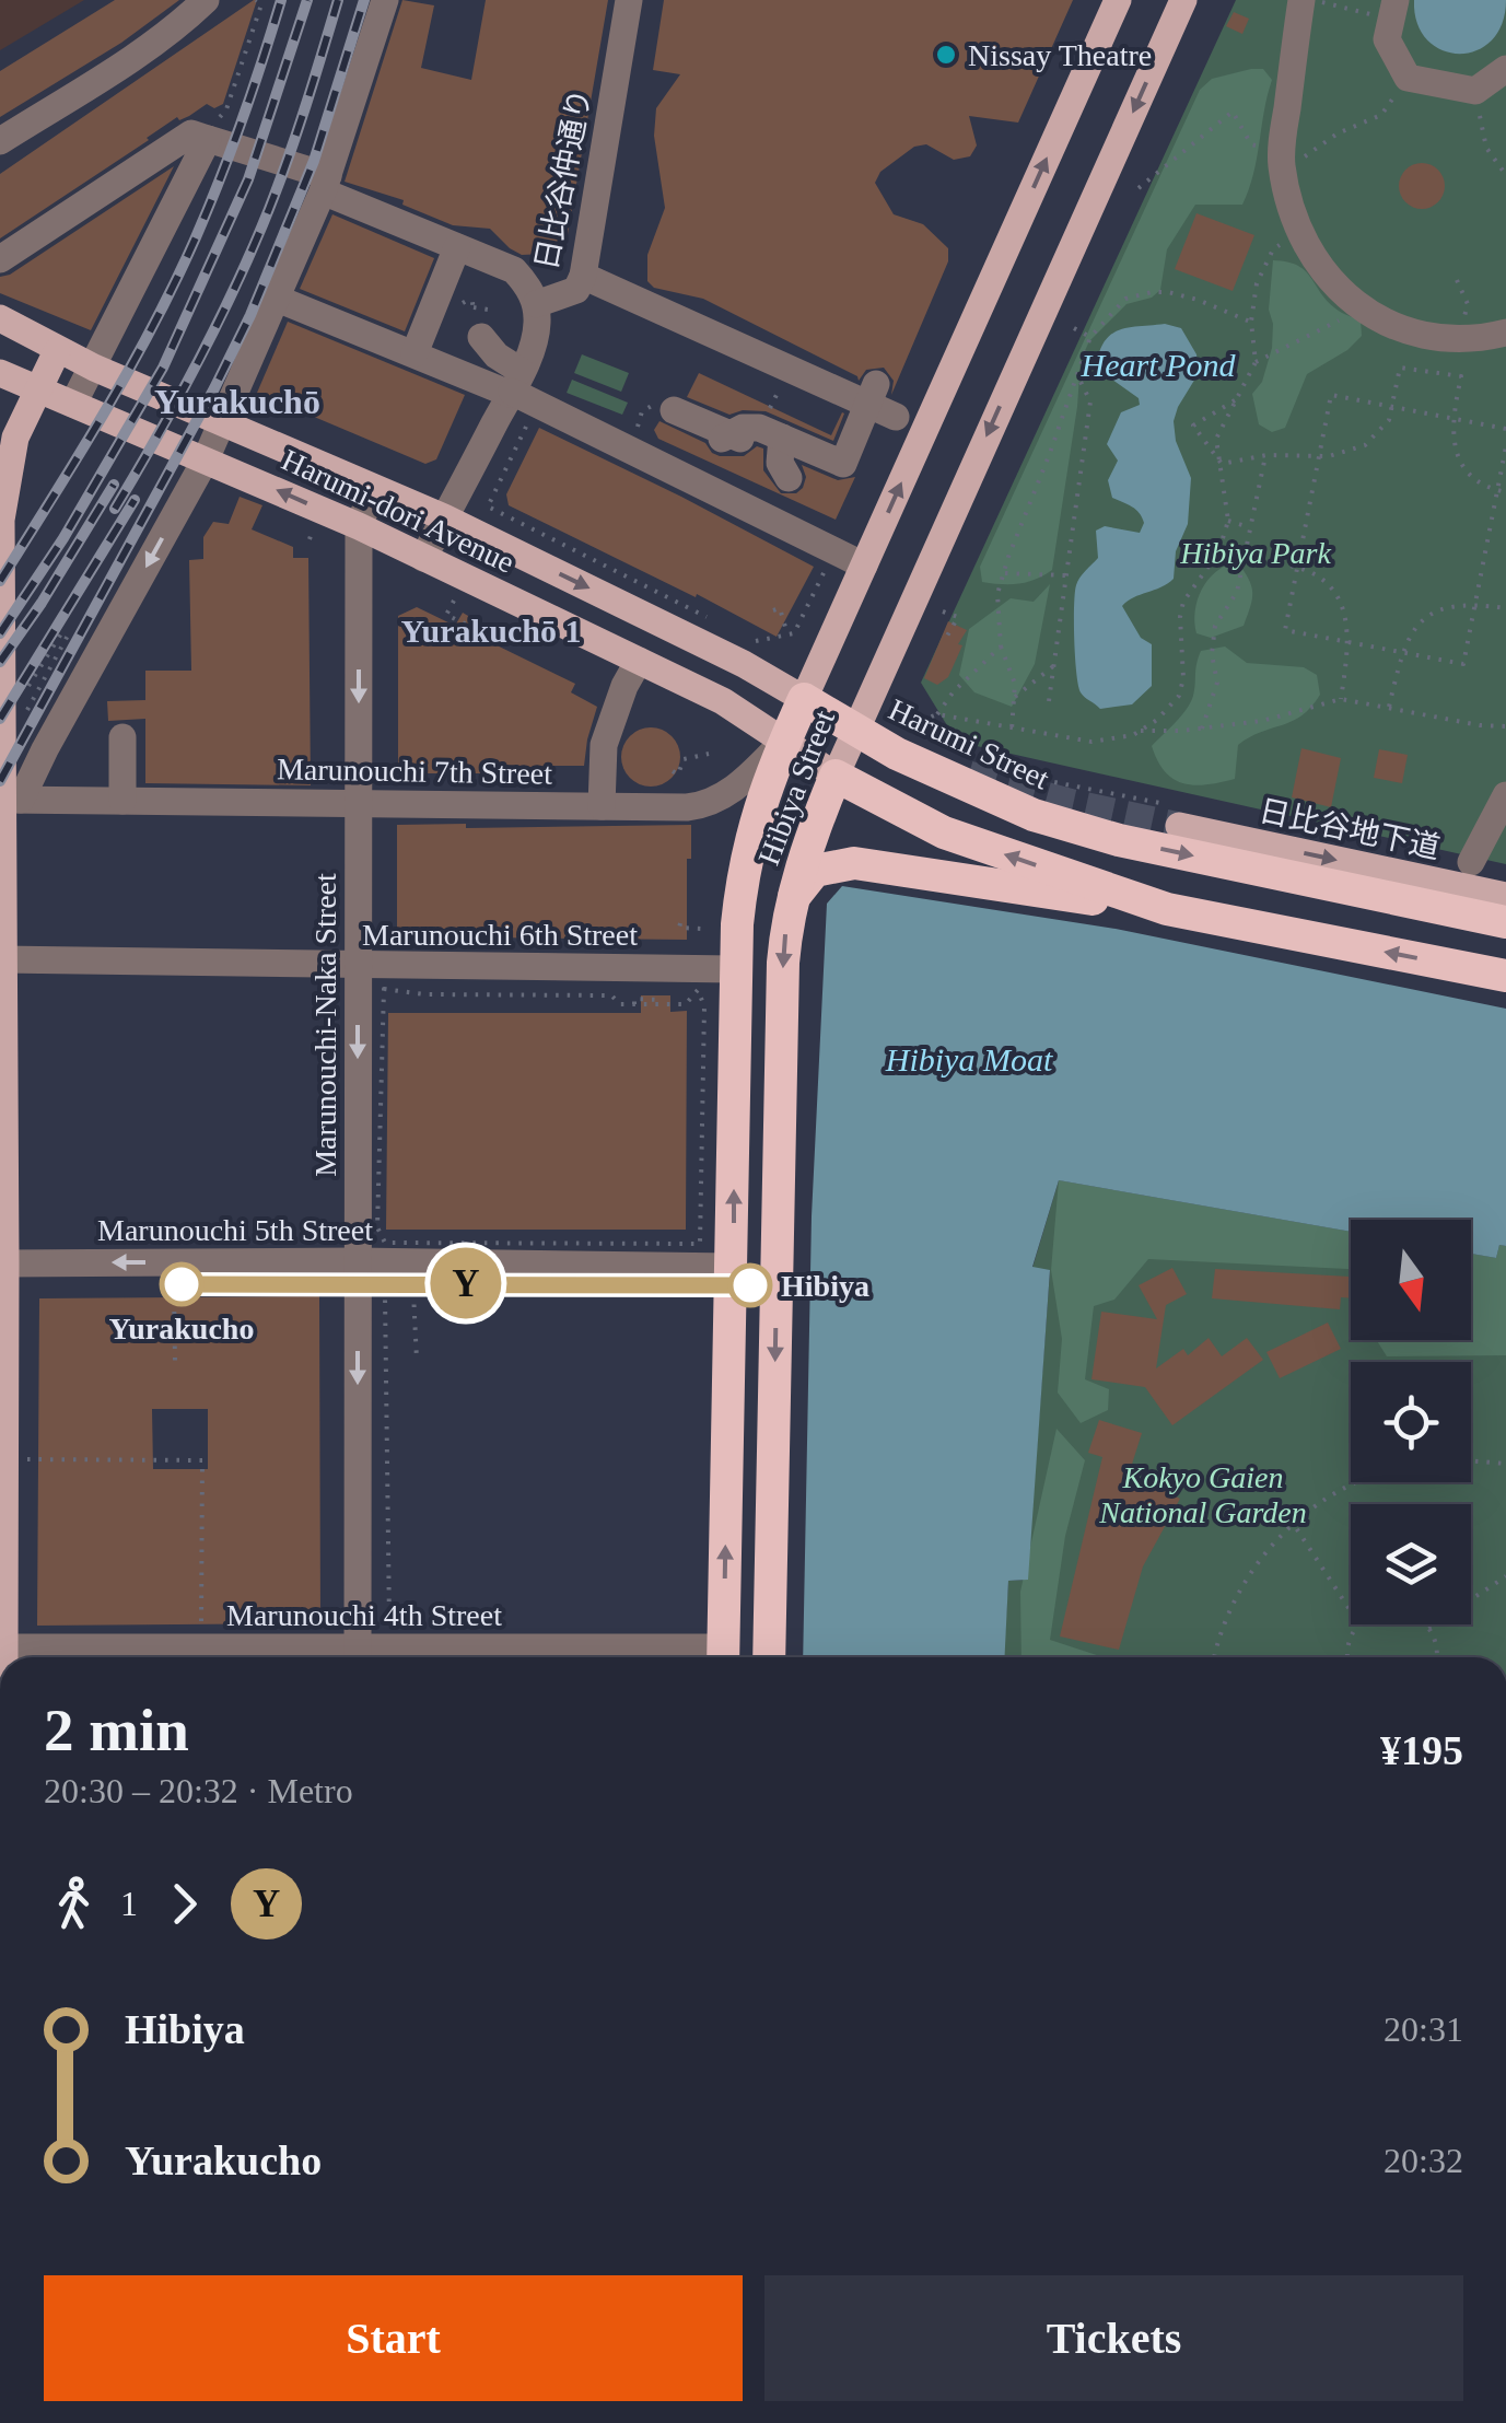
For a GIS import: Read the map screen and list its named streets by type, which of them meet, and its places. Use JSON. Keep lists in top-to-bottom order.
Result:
{
  "streets": {
    "highway": ["Harumi Street", "Hibiya Street"],
    "main road": ["Harumi-dori Avenue", "日比谷地下道"],
    "street": [
      "日比谷仲通り",
      "Marunouchi 7th Street",
      "Marunouchi 6th Street",
      "Marunouchi-Naka Street",
      "Marunouchi 5th Street",
      "Marunouchi 4th Street"
    ]
  },
  "crossings": [
    ["日比谷仲通り", "Harumi-dori Avenue"],
    ["日比谷仲通り", "Harumi Street"],
    ["Harumi-dori Avenue", "Harumi Street"],
    ["Harumi-dori Avenue", "Marunouchi-Naka Street"],
    ["Harumi Street", "Hibiya Street"],
    ["Marunouchi 7th Street", "Hibiya Street"],
    ["Marunouchi 7th Street", "Marunouchi-Naka Street"],
    ["Hibiya Street", "Marunouchi 6th Street"],
    ["Hibiya Street", "Marunouchi 5th Street"],
    ["Marunouchi 6th Street", "Marunouchi-Naka Street"],
    ["Marunouchi-Naka Street", "Marunouchi 5th Street"],
    ["Marunouchi-Naka Street", "Marunouchi 4th Street"]
  ],
  "one_way": ["日比谷地下道", "Marunouchi-Naka Street", "Marunouchi 5th Street"],
  "districts": ["Yurakuchō", "Yurakuchō 1"],
  "water": ["Heart Pond", "Hibiya Moat"],
  "parks": ["Hibiya Park", "Kokyo Gaien National Garden"],
  "places": ["Nissay Theatre", "Yurakucho", "Hibiya"],
  "lines": ["metro line Y"],
  "north": "bottom",
  "page": {
    "on_map": "Y",
    "heading": ["2 min", "20:30 – 20:32 · Metro", "¥195"],
    "legs": ["1", "Y"],
    "list": [
      {
        "name": "Hibiya",
        "value": "20:31"
      },
      {
        "name": "Yurakucho",
        "value": "20:32"
      }
    ],
    "buttons": ["Start", "Tickets"]
  }
}
